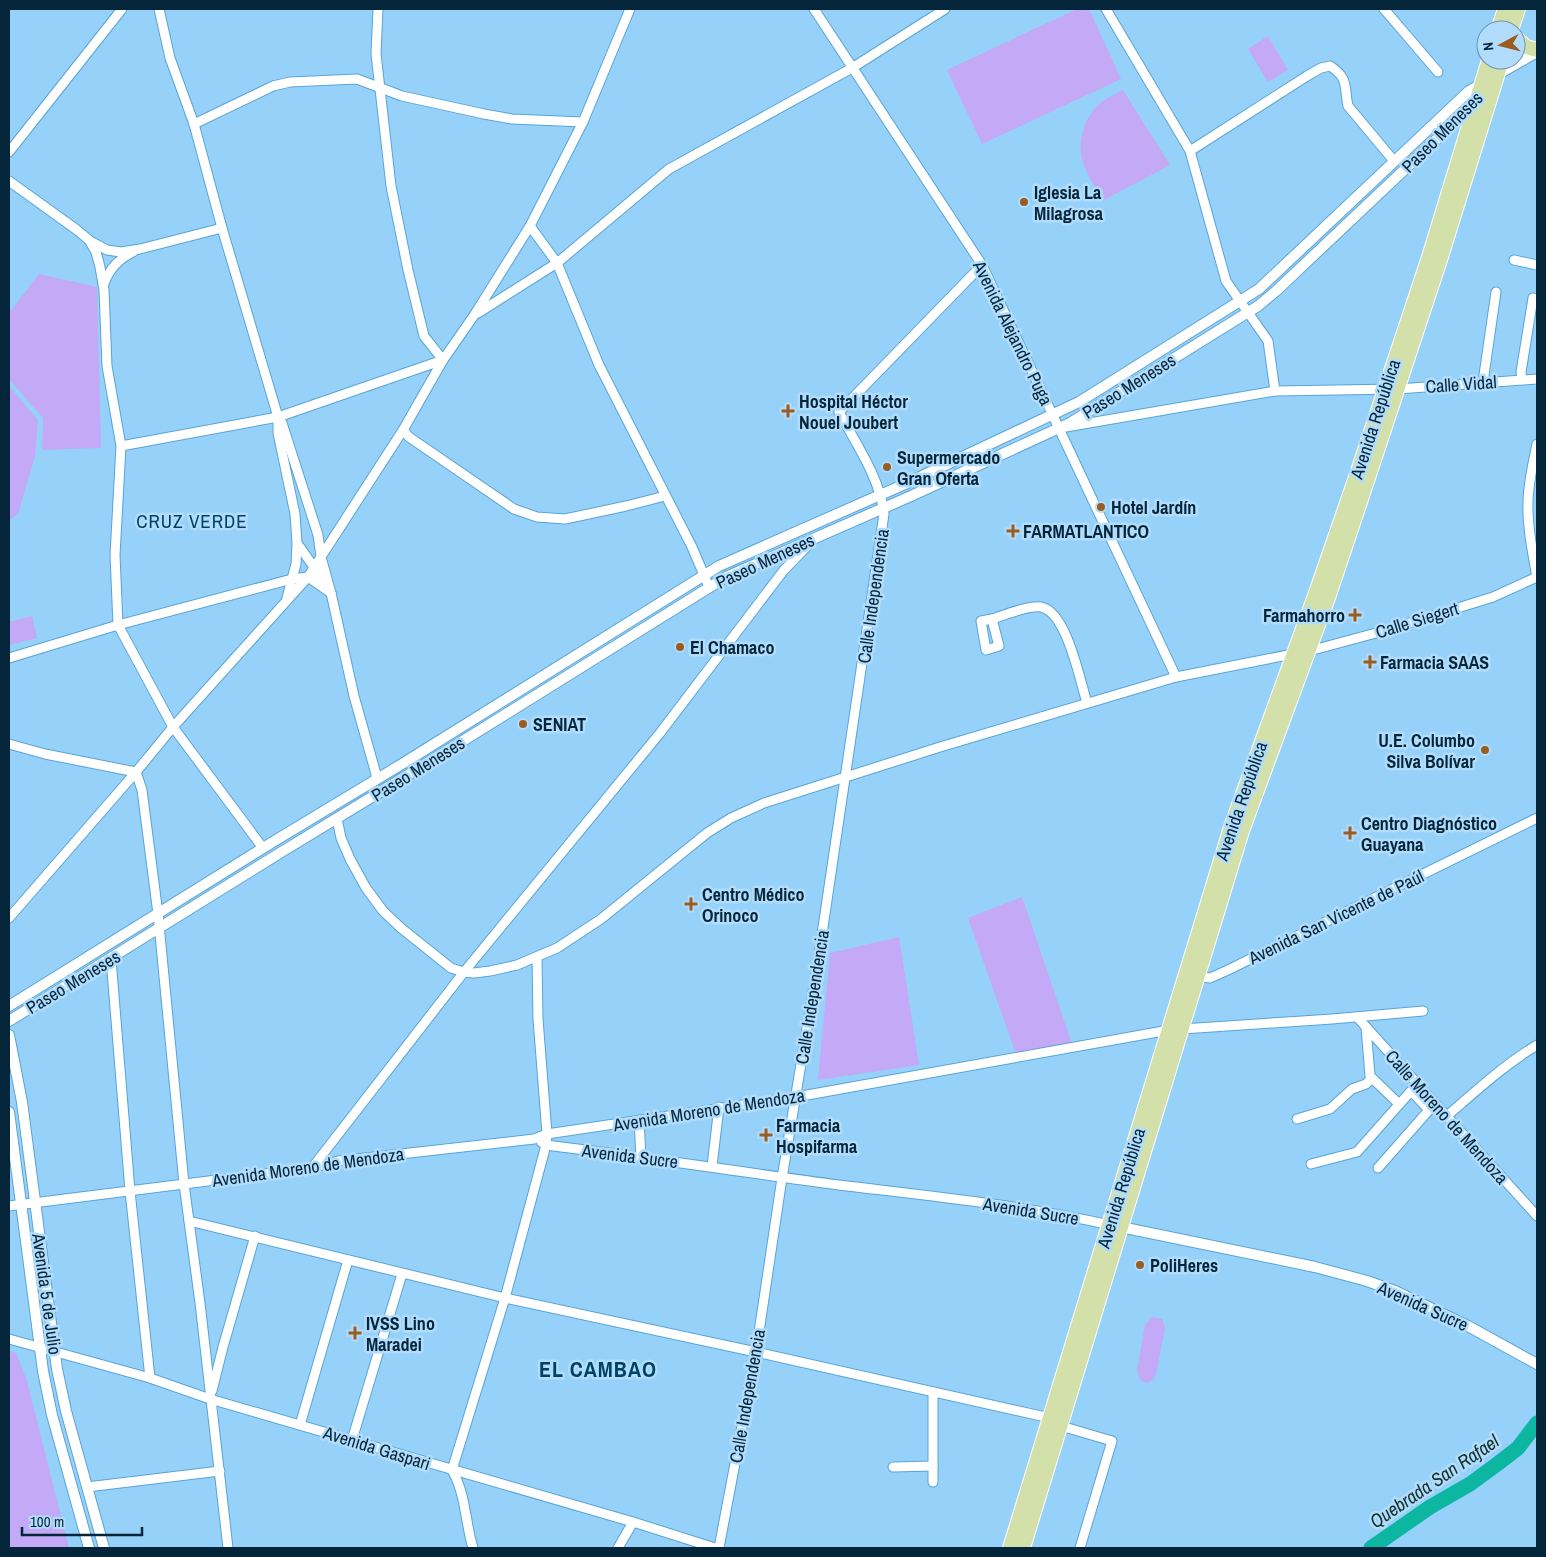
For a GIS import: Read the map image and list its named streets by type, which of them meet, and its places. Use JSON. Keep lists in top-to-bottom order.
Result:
{
  "streets": {
    "main road": ["Avenida República"],
    "street": [
      "Paseo Meneses",
      "Avenida Alejandro Puga",
      "Calle Vidal",
      "Calle Independencia",
      "Calle Siegert",
      "Avenida San Vicente de Paúl",
      "Avenida Moreno de Mendoza",
      "Calle Moreno de Mendoza",
      "Avenida Sucre",
      "Avenida 5 de Julio",
      "Avenida Gaspari"
    ]
  },
  "crossings": [
    ["Paseo Meneses", "Avenida Alejandro Puga"],
    ["Paseo Meneses", "Calle Vidal"],
    ["Paseo Meneses", "Avenida República"],
    ["Paseo Meneses", "Calle Independencia"],
    ["Avenida Alejandro Puga", "Calle Vidal"],
    ["Avenida Alejandro Puga", "Calle Siegert"],
    ["Calle Vidal", "Avenida República"],
    ["Avenida República", "Calle Siegert"],
    ["Avenida República", "Avenida San Vicente de Paúl"],
    ["Avenida República", "Avenida Moreno de Mendoza"],
    ["Avenida República", "Avenida Sucre"],
    ["Calle Independencia", "Calle Siegert"],
    ["Calle Independencia", "Avenida Moreno de Mendoza"],
    ["Calle Independencia", "Avenida Sucre"],
    ["Avenida Moreno de Mendoza", "Avenida Sucre"],
    ["Avenida Moreno de Mendoza", "Avenida 5 de Julio"],
    ["Avenida 5 de Julio", "Avenida Gaspari"]
  ],
  "districts": ["CRUZ VERDE", "EL CAMBAO"],
  "water": ["Quebrada San Rafael"],
  "places": {
    "other": [
      "Iglesia La Milagrosa",
      "Supermercado Gran Oferta",
      "Hotel Jardín",
      "El Chamaco",
      "SENIAT",
      "U.E. Columbo Silva Bolívar",
      "PoliHeres"
    ],
    "health": [
      "Hospital Héctor Nouel Joubert",
      "FARMATLANTICO",
      "Farmahorro",
      "Farmacia SAAS",
      "Centro Diagnóstico Guayana",
      "Centro Médico Orinoco",
      "Farmacia Hospifarma",
      "IVSS Lino Maradei"
    ]
  },
  "scale_bar": "100 m",
  "north": "left"
}
